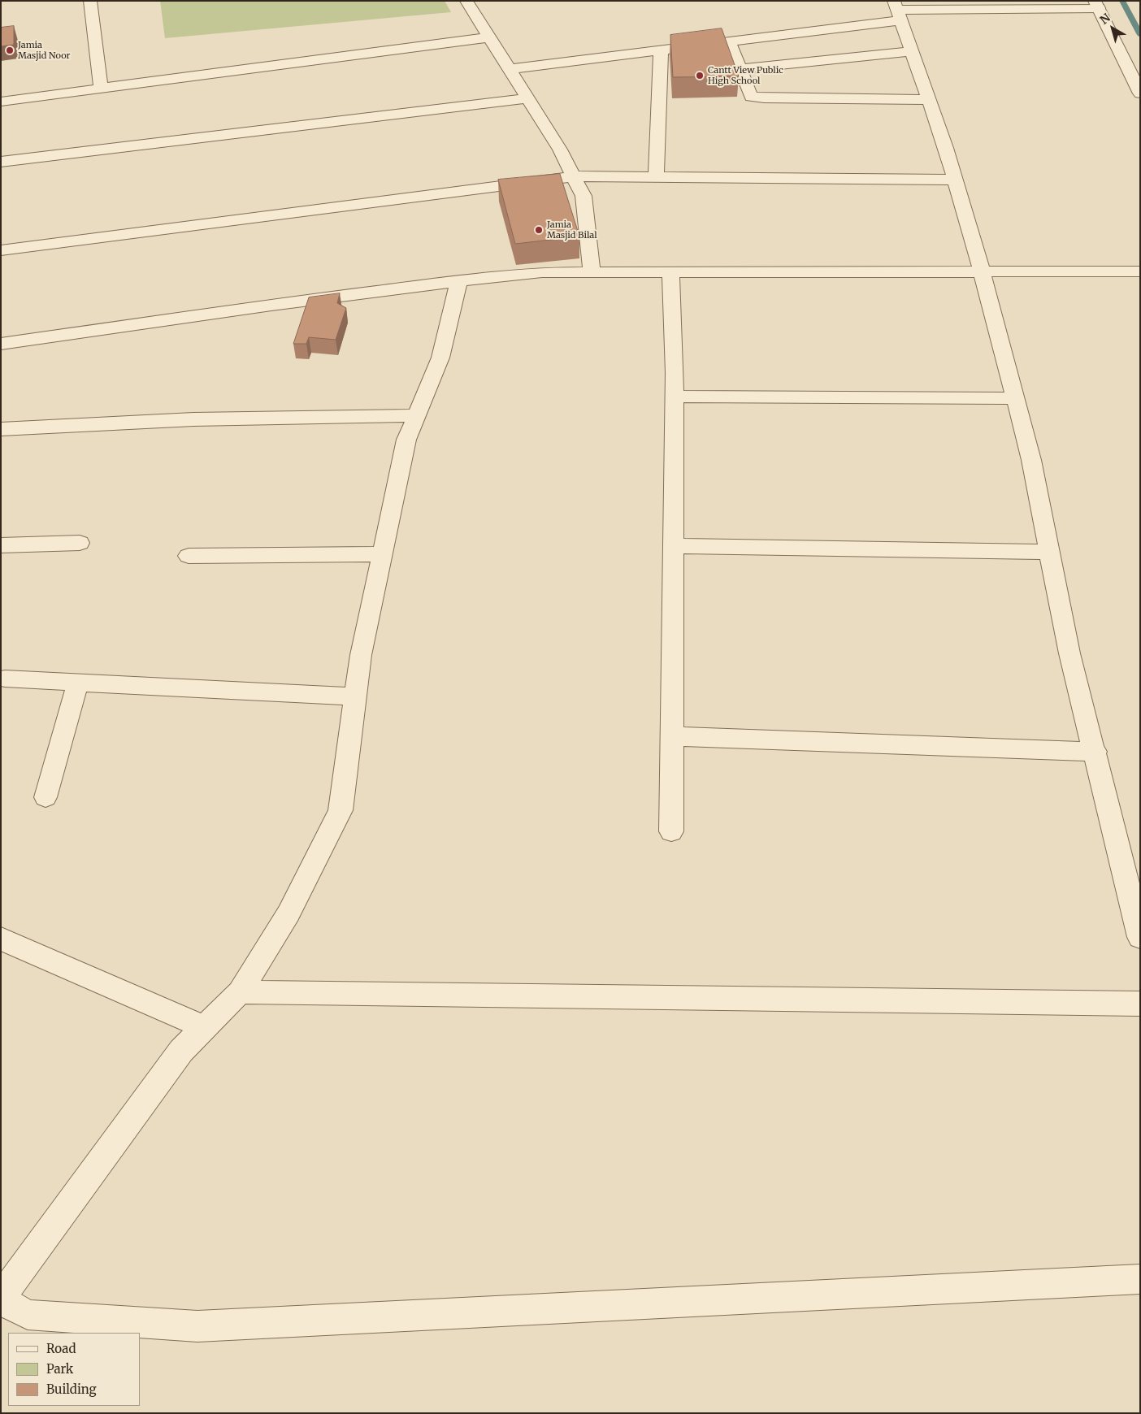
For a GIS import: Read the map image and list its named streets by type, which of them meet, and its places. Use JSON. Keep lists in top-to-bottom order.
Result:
{
  "places": ["Jamia Masjid Noor", "Cantt View Public High School", "Jamia Masjid Bilal"],
  "legend": ["Road", "Park", "Building"],
  "north": "top left"
}
